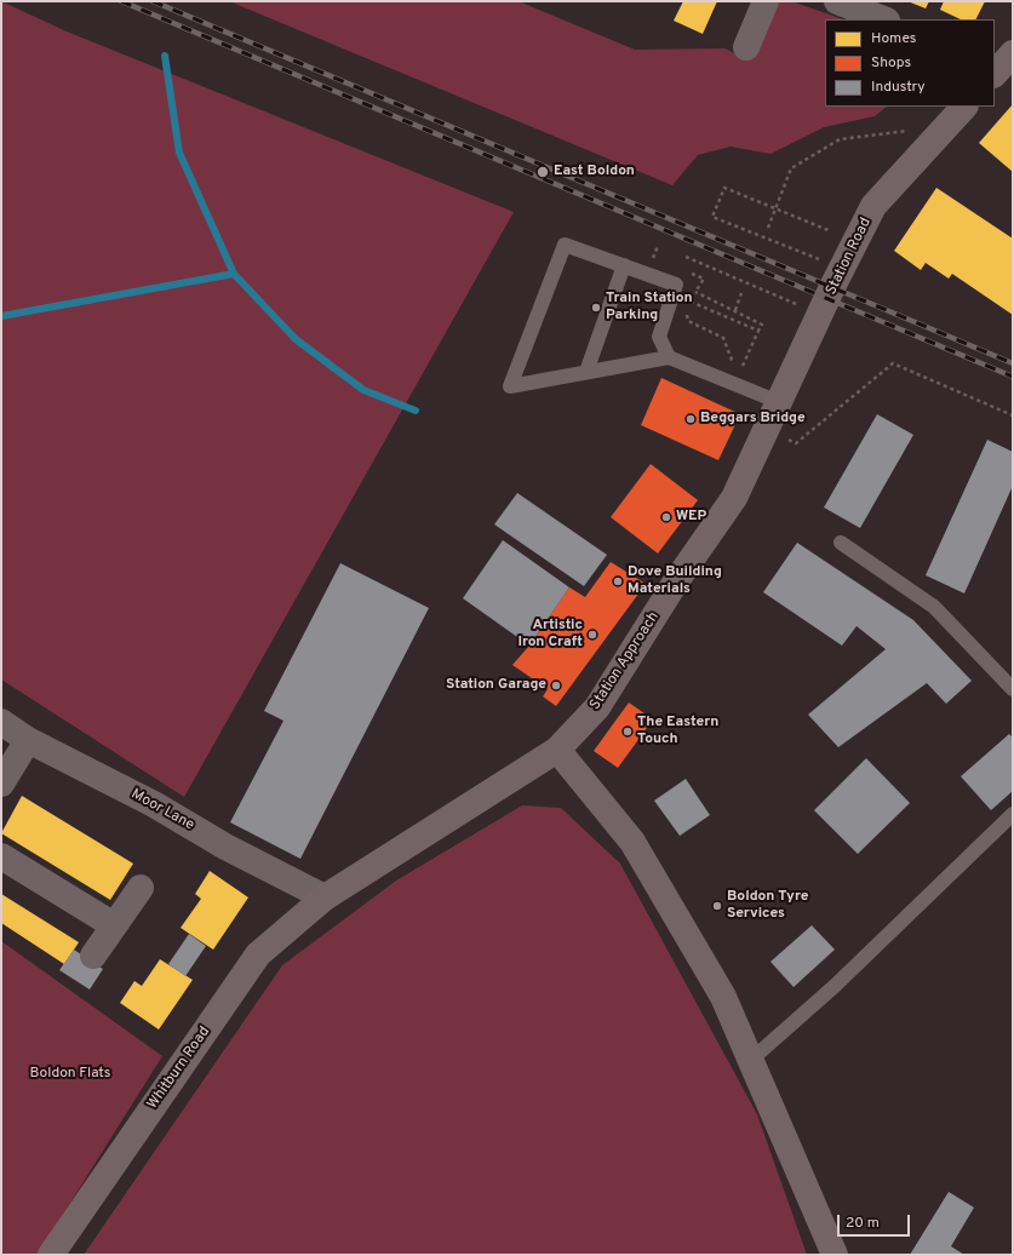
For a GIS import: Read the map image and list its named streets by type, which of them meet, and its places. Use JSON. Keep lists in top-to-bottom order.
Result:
{
  "streets": {
    "main road": ["Station Road", "Station Approach", "Whitburn Road"],
    "street": ["Moor Lane"]
  },
  "crossings": [
    ["Station Road", "Station Approach"],
    ["Station Approach", "Moor Lane"],
    ["Station Approach", "Whitburn Road"],
    ["Moor Lane", "Whitburn Road"]
  ],
  "parks": ["Boldon Flats"],
  "places": [
    "East Boldon",
    "Train Station Parking",
    "Beggars Bridge",
    "WEP",
    "Dove Building Materials",
    "Artistic Iron Craft",
    "Station Garage",
    "The Eastern Touch",
    "Boldon Tyre Services"
  ],
  "legend": ["Homes", "Shops", "Industry"],
  "scale_bar": "20 m"
}
